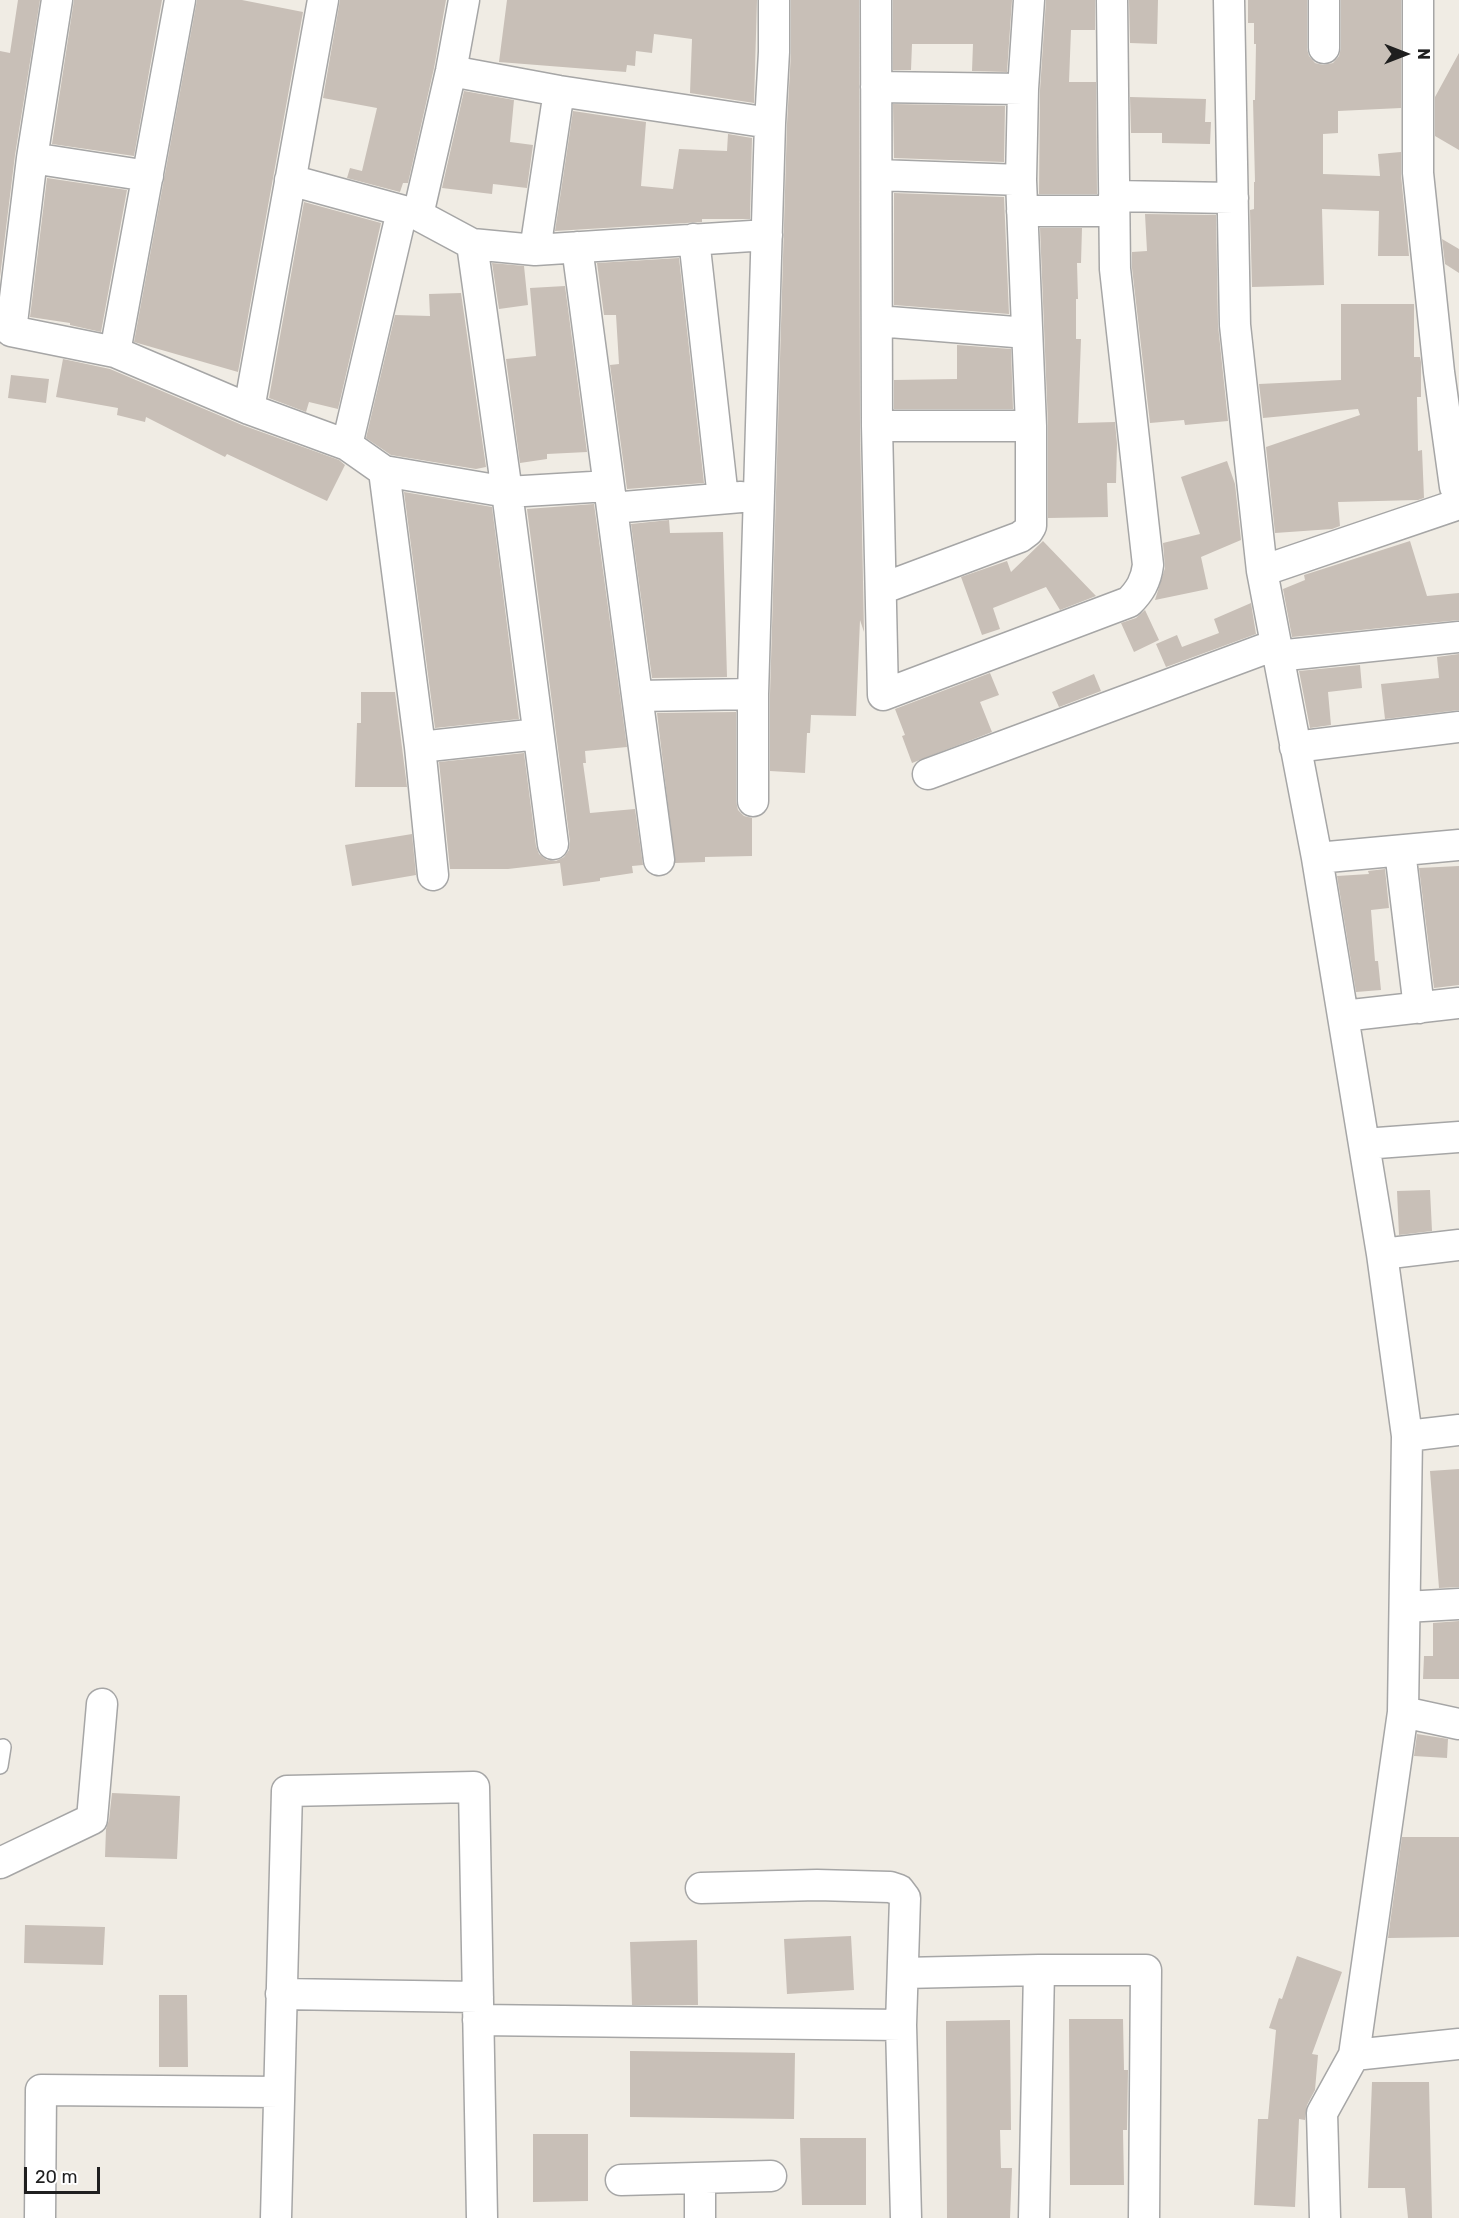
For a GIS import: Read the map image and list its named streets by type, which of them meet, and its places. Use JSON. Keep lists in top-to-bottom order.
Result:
{
  "scale_bar": "20 m",
  "north": "right"
}
